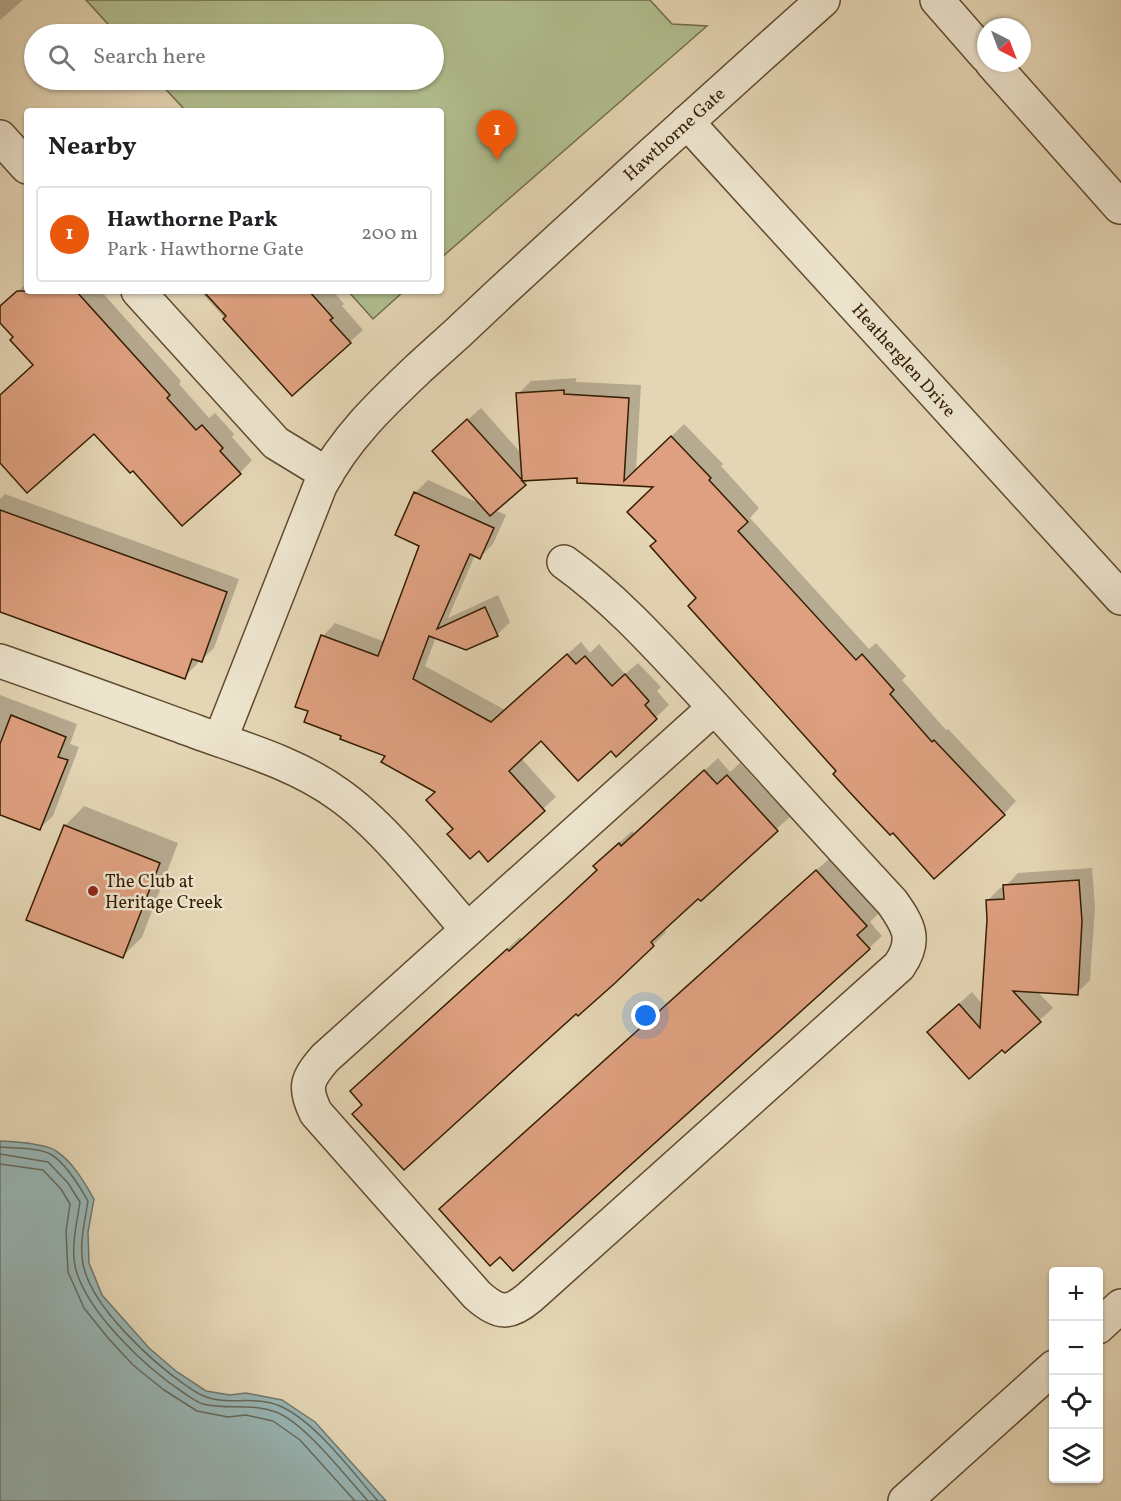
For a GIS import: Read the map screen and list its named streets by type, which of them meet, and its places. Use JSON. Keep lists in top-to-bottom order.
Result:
{
  "streets": {
    "street": ["Hawthorne Gate", "Heatherglen Drive"]
  },
  "crossings": [
    ["Hawthorne Gate", "Heatherglen Drive"]
  ],
  "places": ["The Club at Heritage Creek"],
  "north": "bottom right",
  "page": {
    "search": "Search here",
    "heading": "Nearby",
    "pins": "1",
    "list": [
      {
        "mark": "1",
        "name": "Hawthorne Park",
        "note": "Park · Hawthorne Gate",
        "value": "200 m"
      }
    ],
    "map_buttons": ["+", "−"]
  }
}
